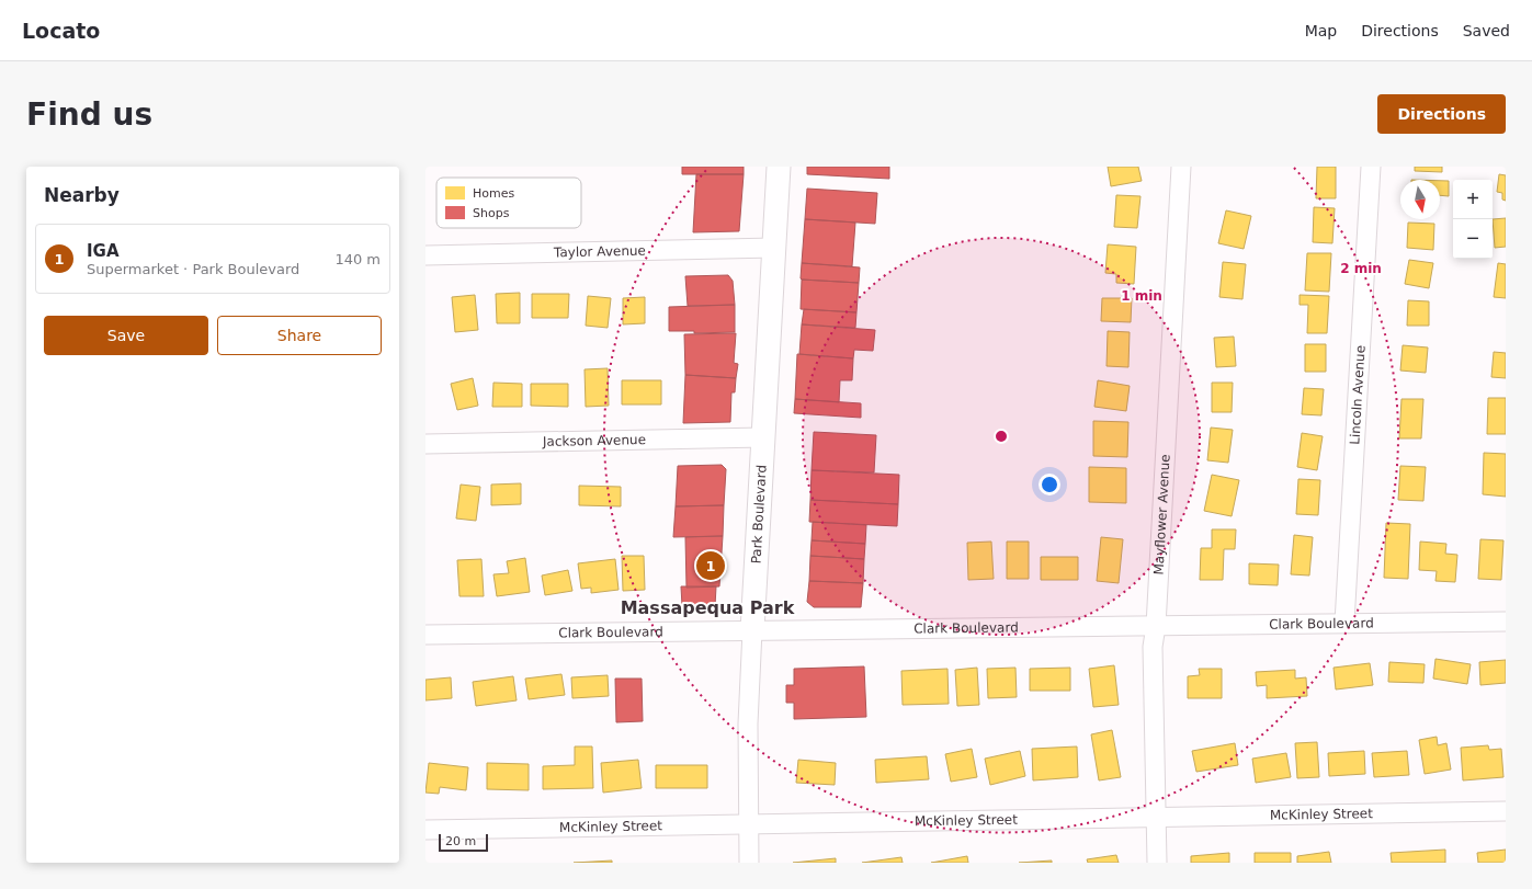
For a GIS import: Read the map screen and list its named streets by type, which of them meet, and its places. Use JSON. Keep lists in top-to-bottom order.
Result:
{
  "streets": {
    "main road": ["Park Boulevard"],
    "street": [
      "Taylor Avenue",
      "Lincoln Avenue",
      "Jackson Avenue",
      "Mayflower Avenue",
      "Clark Boulevard",
      "McKinley Street"
    ]
  },
  "crossings": [
    ["Taylor Avenue", "Park Boulevard"],
    ["Lincoln Avenue", "Clark Boulevard"],
    ["Jackson Avenue", "Park Boulevard"],
    ["Park Boulevard", "Clark Boulevard"],
    ["Park Boulevard", "McKinley Street"],
    ["Mayflower Avenue", "Clark Boulevard"],
    ["Mayflower Avenue", "McKinley Street"]
  ],
  "districts": ["Massapequa Park"],
  "legend": ["Homes", "Shops"],
  "scale_bar": "20 m",
  "north": "bottom",
  "page": {
    "header": "Locato",
    "nav": ["Map", "Directions", "Saved"],
    "buttons": [
      "Directions",
      ["Save", "Share"]
    ],
    "title": "Find us",
    "heading": "Nearby",
    "map_buttons": ["+", "−"],
    "list": [
      {
        "mark": "1",
        "name": "IGA",
        "note": "Supermarket · Park Boulevard",
        "value": "140 m"
      }
    ],
    "pins": "1",
    "scale": "20 m"
  },
  "rings": ["2 min", "1 min"]
}
